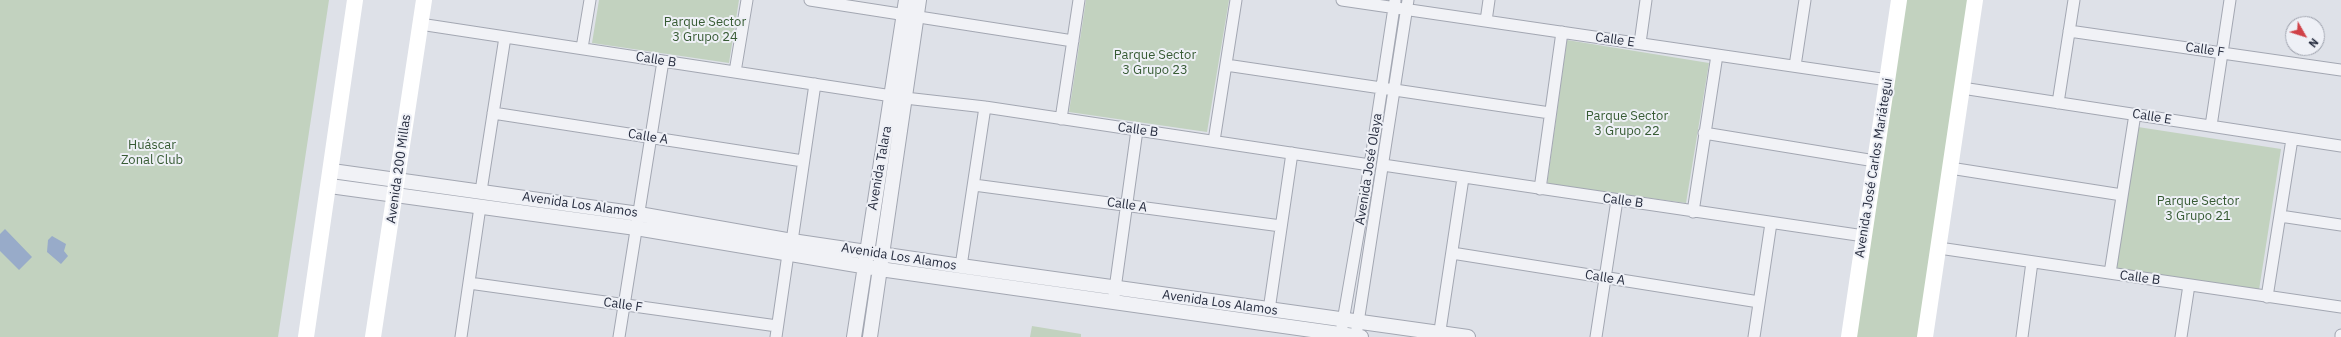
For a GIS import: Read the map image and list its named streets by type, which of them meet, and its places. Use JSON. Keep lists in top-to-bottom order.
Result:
{
  "streets": {
    "main road": ["Avenida José Carlos Mariátegui", "Avenida 200 Millas"],
    "street": [
      "Calle E",
      "Calle F",
      "Calle B",
      "Calle A",
      "Avenida Talara",
      "Avenida José Olaya",
      "Avenida Los Alamos"
    ]
  },
  "crossings": [
    ["Calle E", "Avenida José Carlos Mariátegui"],
    ["Calle E", "Avenida José Olaya"],
    ["Calle B", "Avenida Talara"],
    ["Calle B", "Avenida José Carlos Mariátegui"],
    ["Calle B", "Avenida 200 Millas"],
    ["Calle B", "Avenida José Olaya"],
    ["Avenida Talara", "Avenida Los Alamos"],
    ["Avenida 200 Millas", "Avenida Los Alamos"],
    ["Avenida José Olaya", "Avenida Los Alamos"]
  ],
  "parks": [
    "Parque Sector 3 Grupo 24",
    "Parque Sector 3 Grupo 23",
    "Parque Sector 3 Grupo 22",
    "Huáscar Zonal Club",
    "Parque Sector 3 Grupo 21"
  ],
  "north": "bottom right"
}
